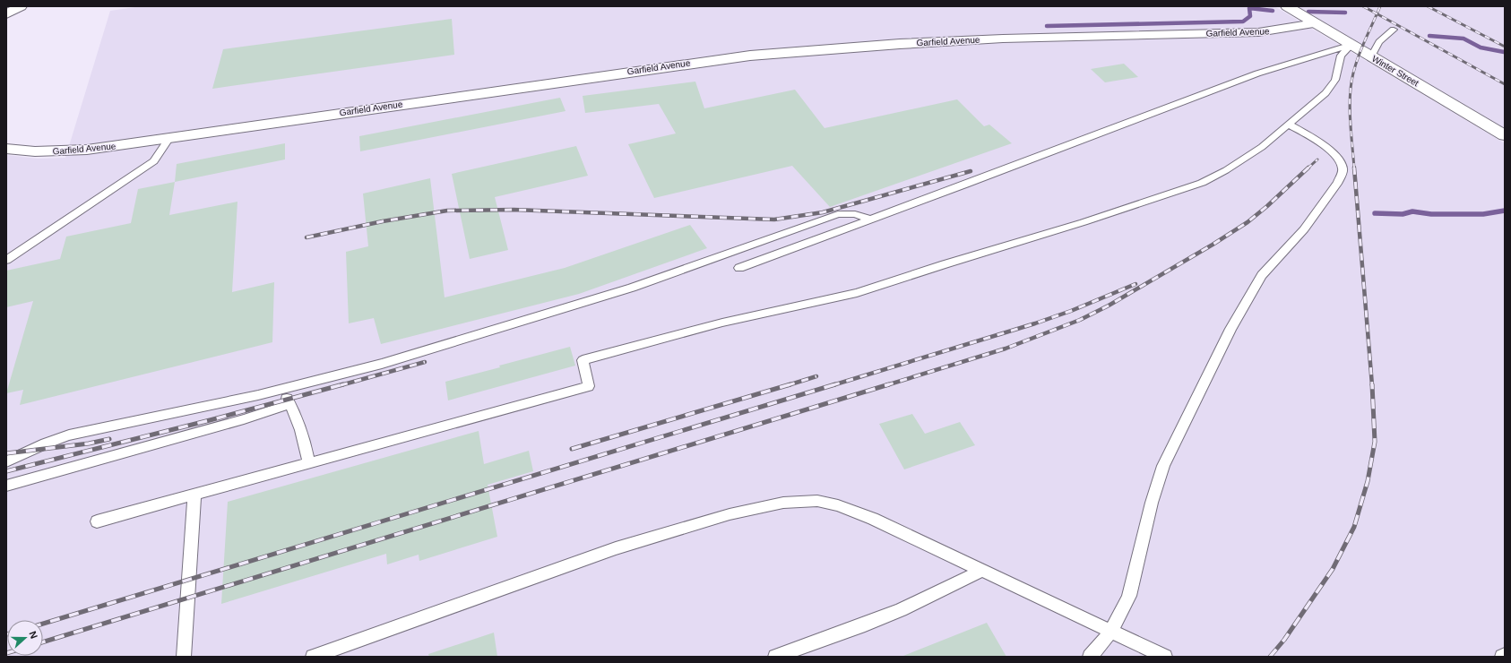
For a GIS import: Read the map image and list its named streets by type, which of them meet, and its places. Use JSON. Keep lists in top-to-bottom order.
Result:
{
  "streets": {
    "main road": ["Garfield Avenue", "Winter Street"]
  },
  "crossings": [
    ["Garfield Avenue", "Winter Street"]
  ],
  "north": "right"
}
